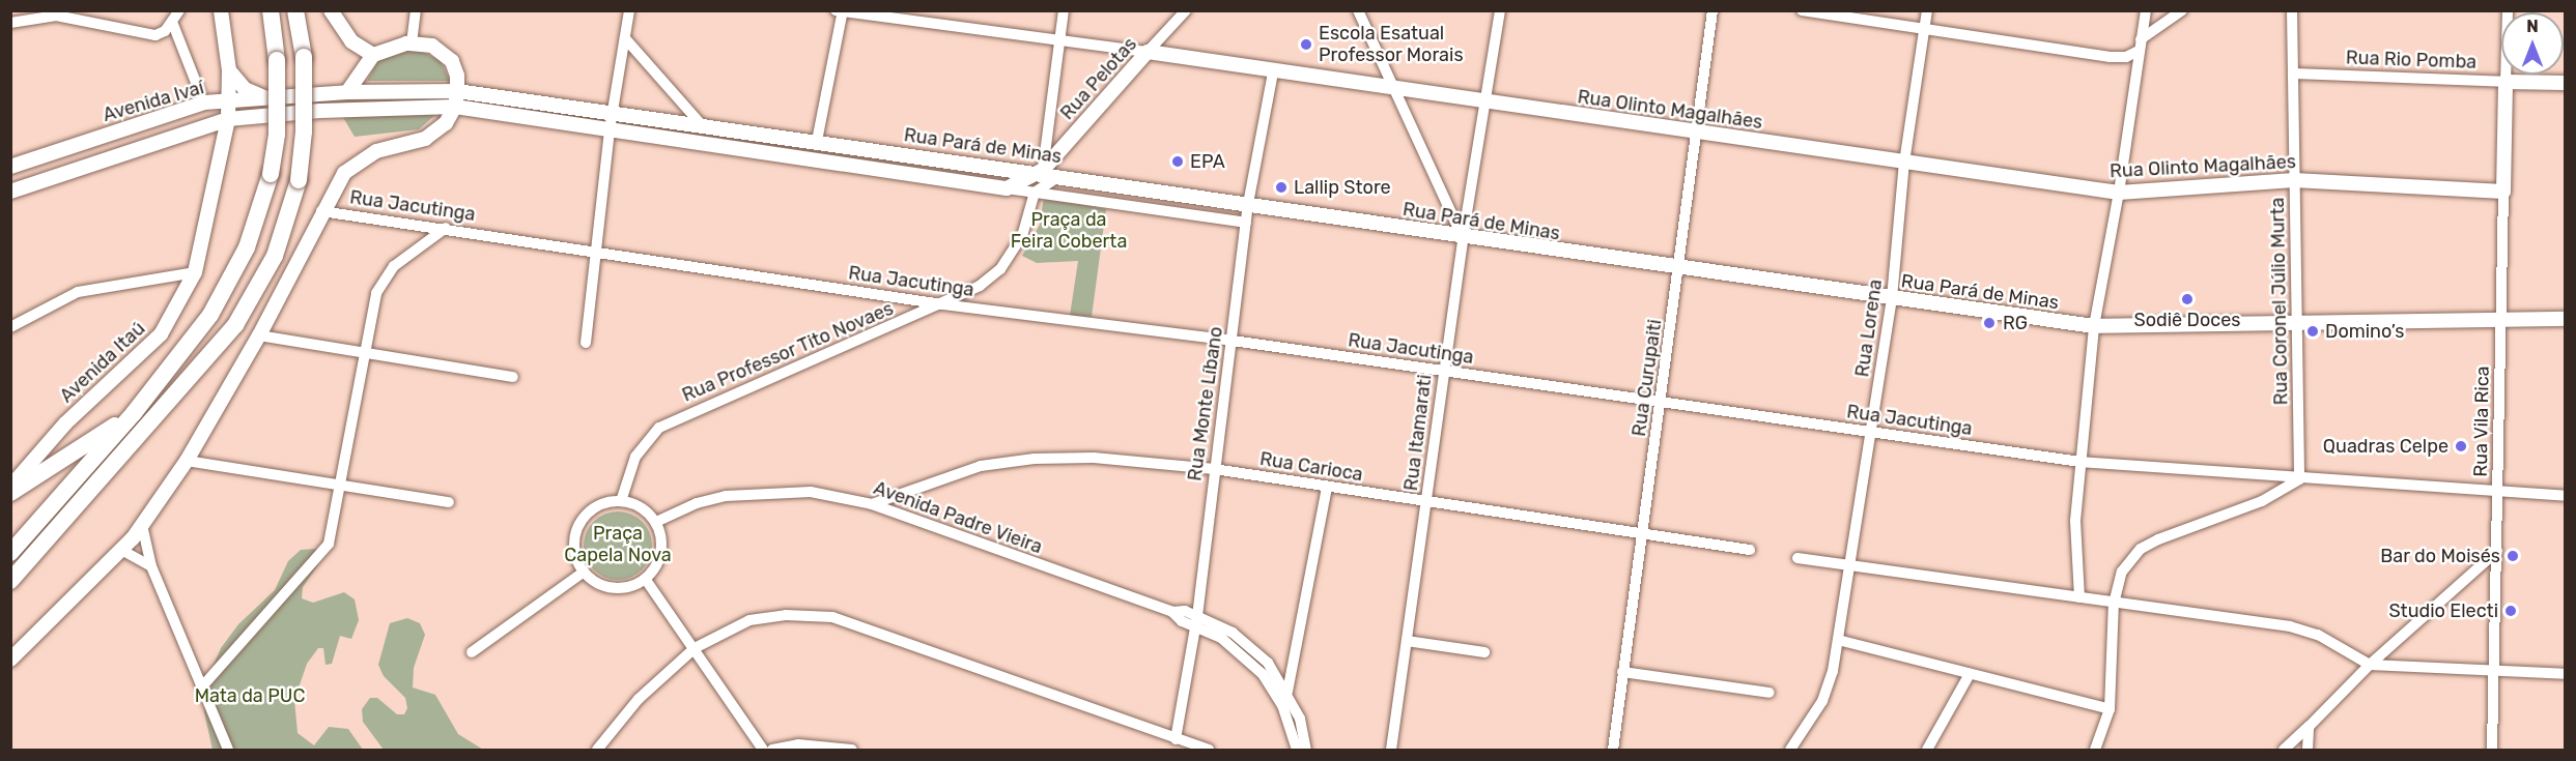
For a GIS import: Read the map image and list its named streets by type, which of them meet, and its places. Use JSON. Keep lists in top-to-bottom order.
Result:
{
  "streets": {
    "main road": [
      "Rua Rio Pomba",
      "Rua Pelotas",
      "Avenida Ivaí",
      "Rua Olinto Magalhães",
      "Rua Pará de Minas",
      "Avenida Itaú",
      "Rua Vila Rica"
    ],
    "street": [
      "Rua Jacutinga",
      "Rua Coronel Júlio Murta",
      "Rua Lorena",
      "Rua Professor Tito Novaes",
      "Rua Curupaiti",
      "Rua Monte Líbano",
      "Rua Itamarati",
      "Rua Carioca",
      "Avenida Padre Vieira"
    ]
  },
  "crossings": [
    ["Rua Rio Pomba", "Rua Coronel Júlio Murta"],
    ["Rua Rio Pomba", "Rua Vila Rica"],
    ["Rua Pelotas", "Rua Olinto Magalhães"],
    ["Rua Pelotas", "Rua Pará de Minas"],
    ["Avenida Ivaí", "Rua Pará de Minas"],
    ["Avenida Ivaí", "Avenida Itaú"],
    ["Rua Olinto Magalhães", "Rua Coronel Júlio Murta"],
    ["Rua Olinto Magalhães", "Rua Lorena"],
    ["Rua Olinto Magalhães", "Rua Curupaiti"],
    ["Rua Olinto Magalhães", "Rua Monte Líbano"],
    ["Rua Olinto Magalhães", "Rua Vila Rica"],
    ["Rua Olinto Magalhães", "Rua Itamarati"],
    ["Rua Pará de Minas", "Rua Coronel Júlio Murta"],
    ["Rua Pará de Minas", "Rua Lorena"],
    ["Rua Pará de Minas", "Rua Professor Tito Novaes"],
    ["Rua Pará de Minas", "Rua Curupaiti"],
    ["Rua Pará de Minas", "Rua Monte Líbano"],
    ["Rua Pará de Minas", "Rua Vila Rica"],
    ["Rua Pará de Minas", "Rua Itamarati"],
    ["Rua Jacutinga", "Rua Coronel Júlio Murta"],
    ["Rua Jacutinga", "Rua Lorena"],
    ["Rua Jacutinga", "Rua Professor Tito Novaes"],
    ["Rua Jacutinga", "Rua Curupaiti"],
    ["Rua Jacutinga", "Rua Monte Líbano"],
    ["Rua Jacutinga", "Rua Vila Rica"],
    ["Rua Jacutinga", "Rua Itamarati"],
    ["Rua Professor Tito Novaes", "Avenida Padre Vieira"],
    ["Rua Curupaiti", "Rua Carioca"],
    ["Rua Monte Líbano", "Rua Carioca"],
    ["Rua Monte Líbano", "Avenida Padre Vieira"],
    ["Rua Itamarati", "Rua Carioca"],
    ["Rua Carioca", "Avenida Padre Vieira"]
  ],
  "parks": ["Praça da Feira Coberta", "Praça Capela Nova", "Mata da PUC"],
  "places": [
    "Escola Esatual Professor Morais",
    "EPA",
    "Lallip Store",
    "Sodiê Doces",
    "RG",
    "Domino’s",
    "Quadras Celpe",
    "Bar do Moisés",
    "Studio Electi"
  ],
  "north": "top"
}
